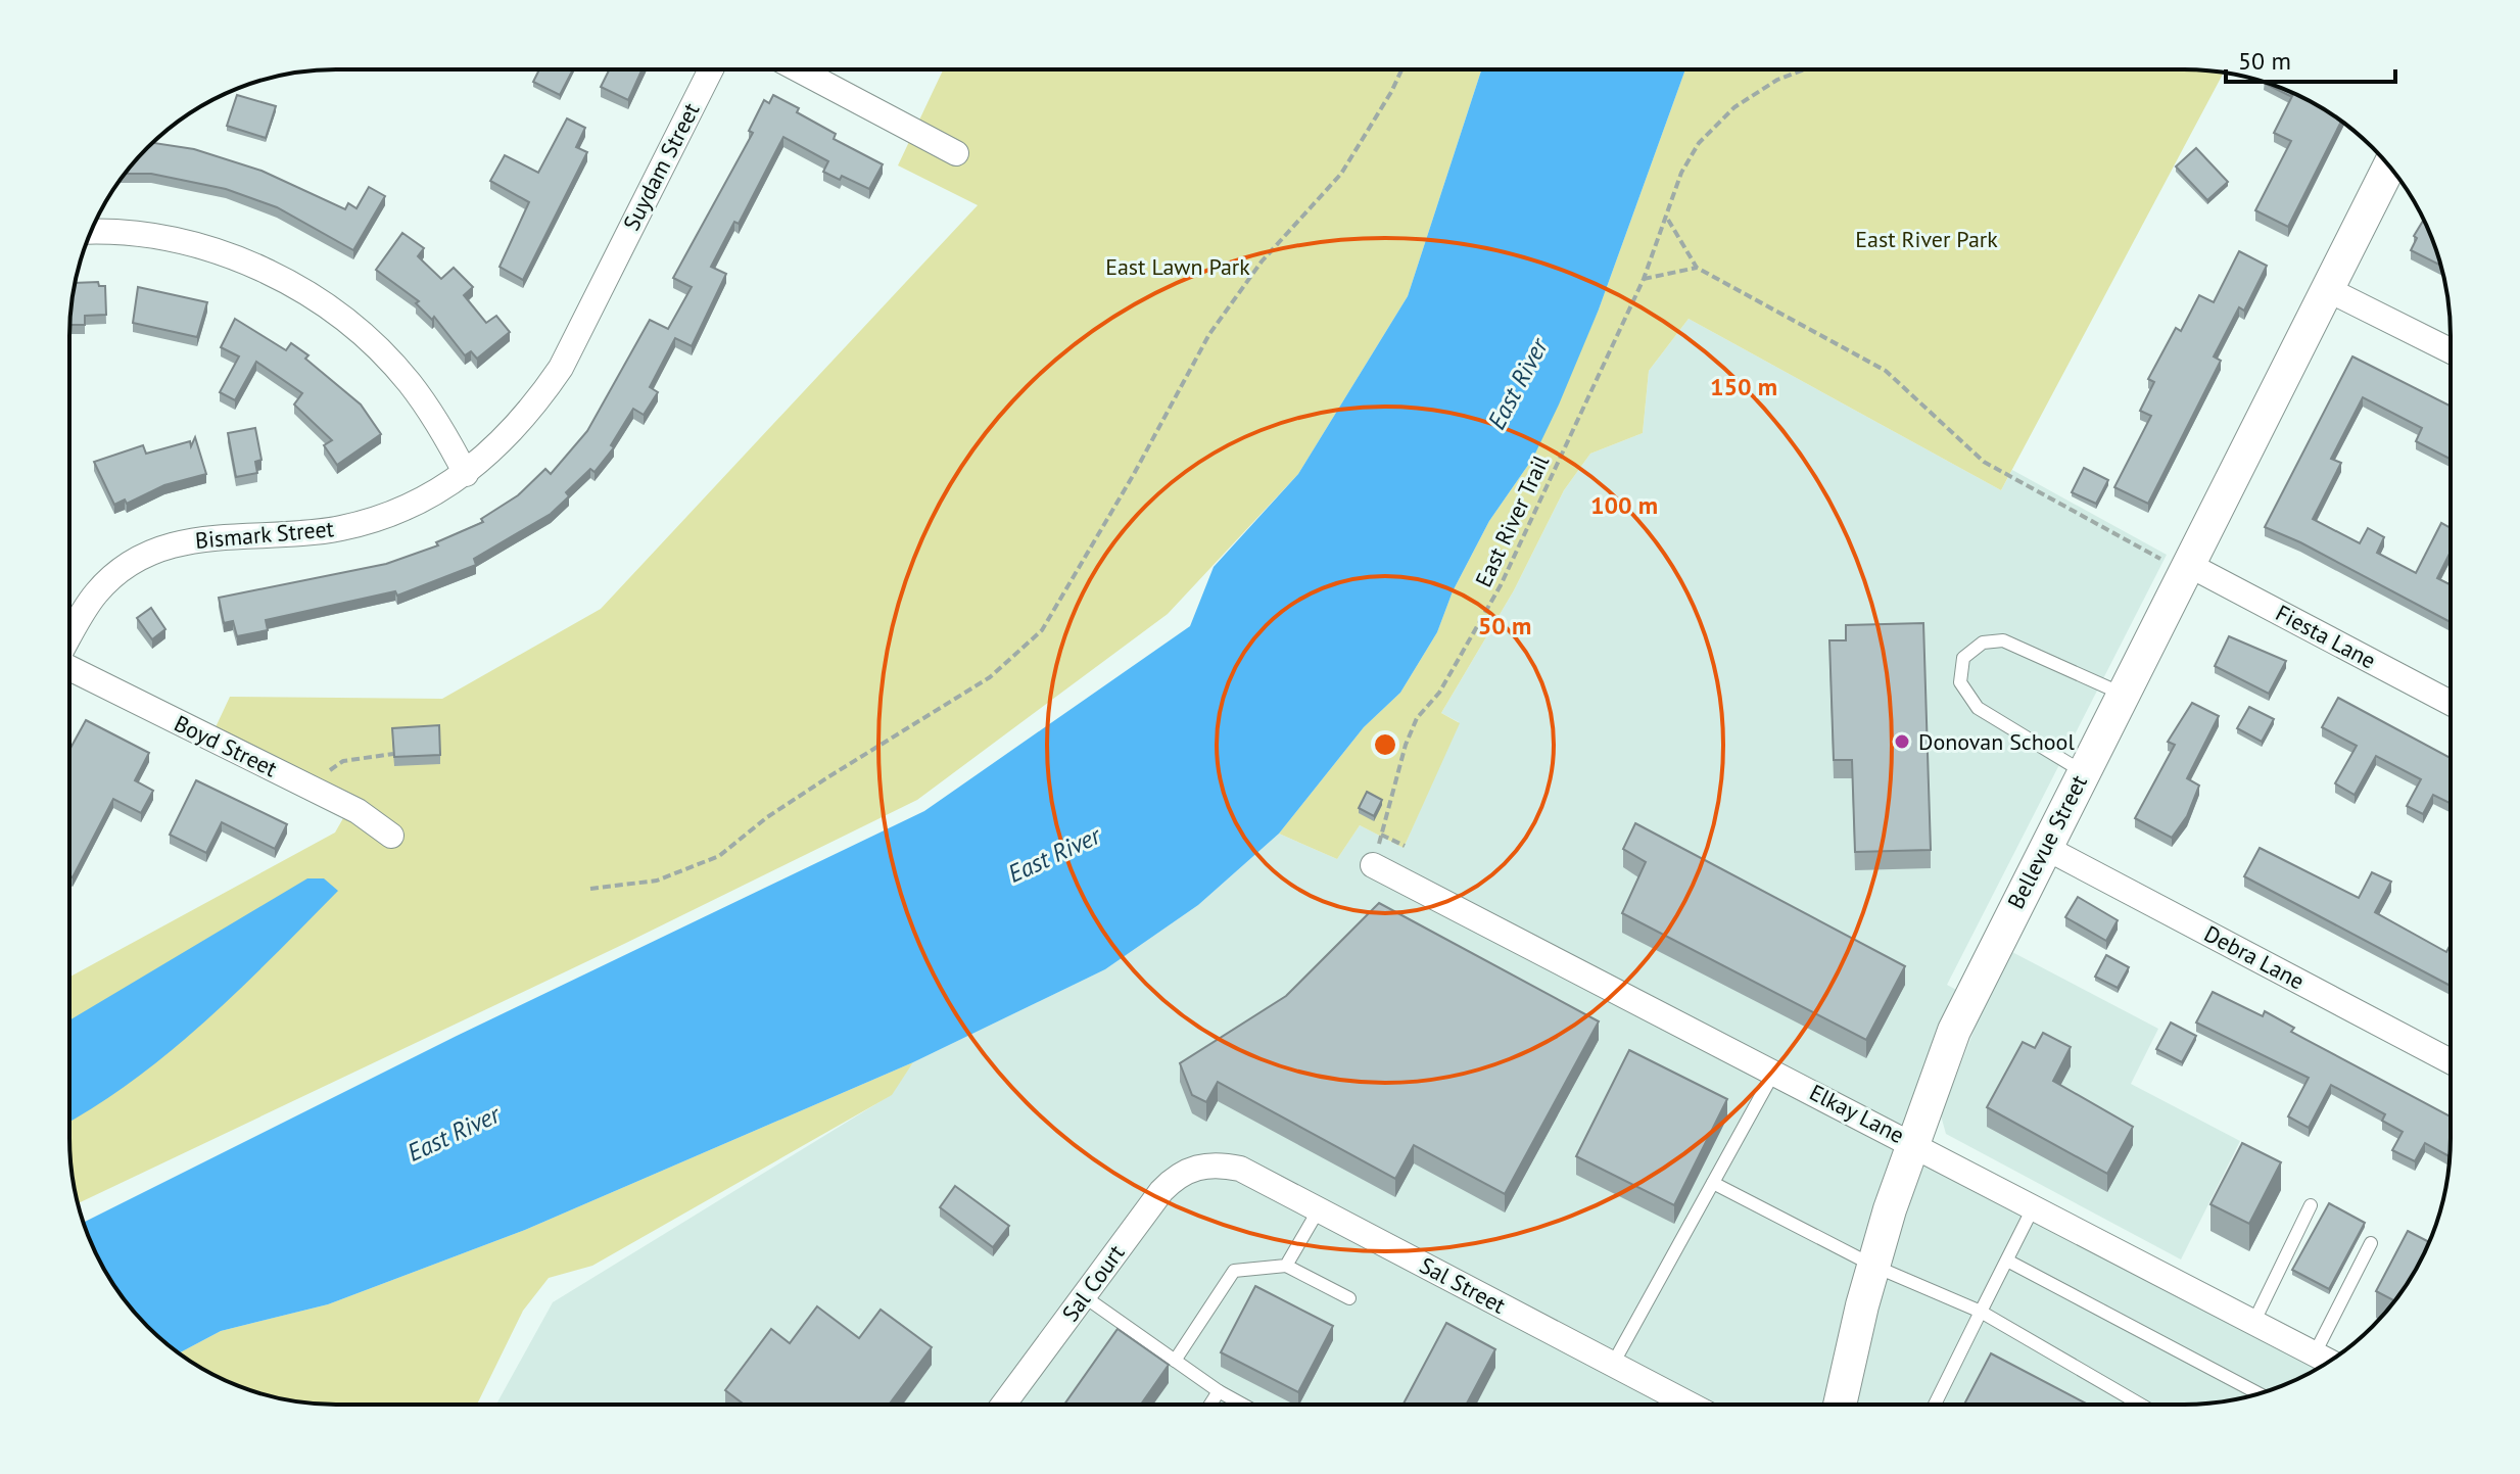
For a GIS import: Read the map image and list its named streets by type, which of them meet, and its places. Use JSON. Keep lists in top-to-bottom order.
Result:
{
  "streets": {
    "street": [
      "Suydam Street",
      "Bismark Street",
      "Fiesta Lane",
      "Boyd Street",
      "Bellevue Street",
      "Debra Lane",
      "Elkay Lane",
      "Sal Court",
      "Sal Street"
    ],
    "path": ["East River Trail"]
  },
  "crossings": [
    ["Suydam Street", "Bismark Street"],
    ["East River Trail", "Elkay Lane"],
    ["Fiesta Lane", "Bellevue Street"],
    ["Bellevue Street", "Debra Lane"],
    ["Bellevue Street", "Elkay Lane"],
    ["Sal Court", "Sal Street"]
  ],
  "water": ["East River"],
  "parks": ["East River Park", "East Lawn Park"],
  "places": ["Donovan School"],
  "scale_bar": "50 m",
  "rings": ["150 m", "100 m", "50 m"]
}
